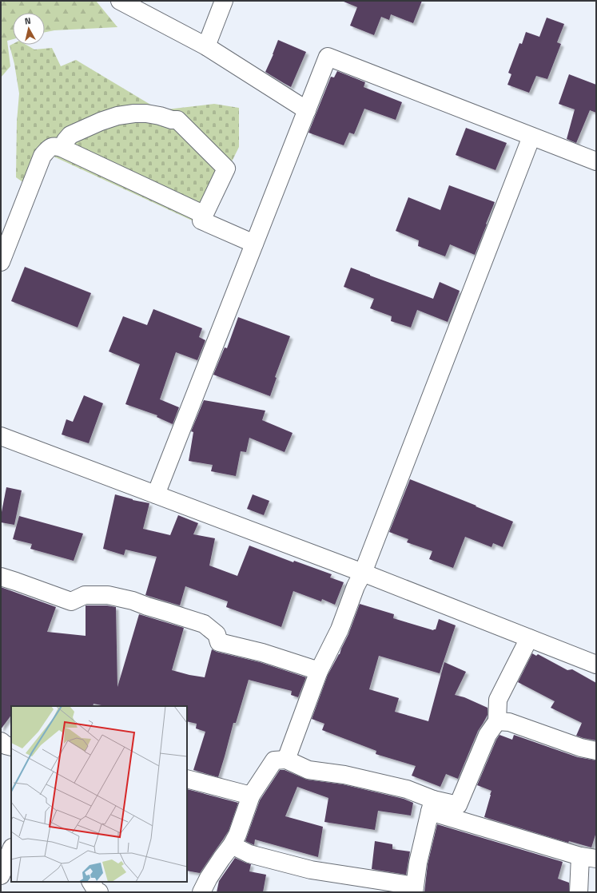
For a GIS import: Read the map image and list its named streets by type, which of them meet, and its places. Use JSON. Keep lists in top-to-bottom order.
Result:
{
  "north": "top"
}
